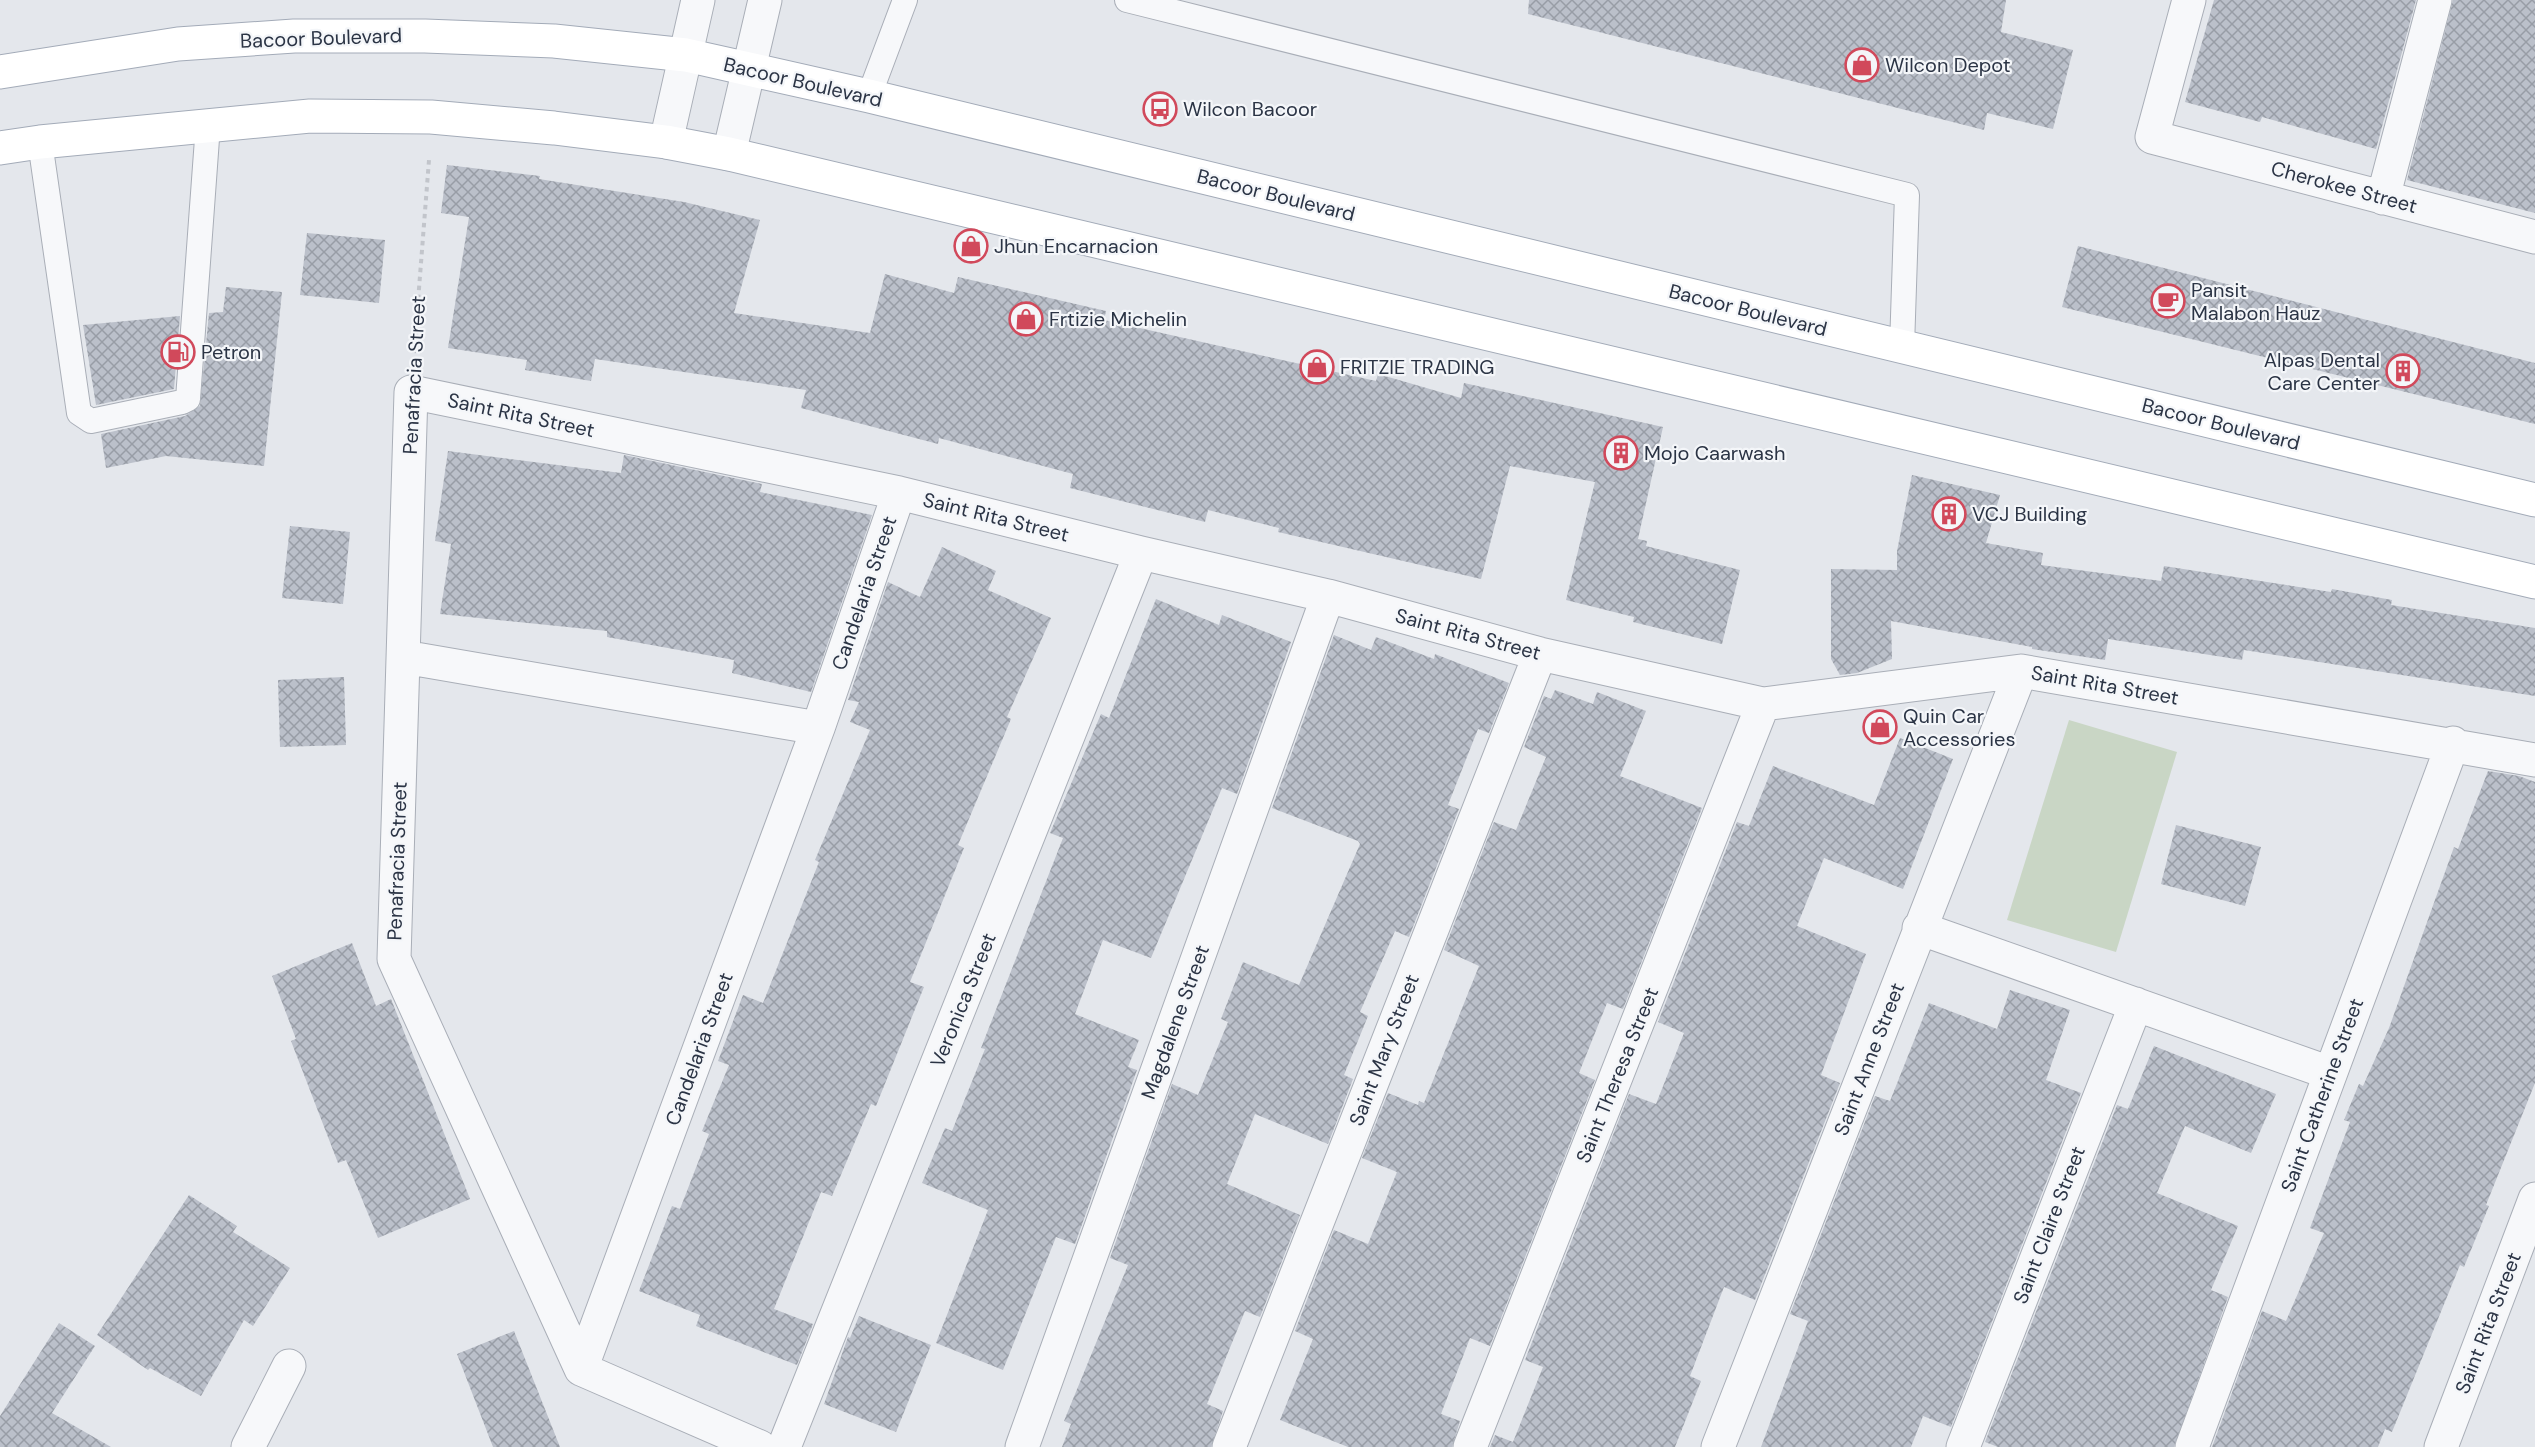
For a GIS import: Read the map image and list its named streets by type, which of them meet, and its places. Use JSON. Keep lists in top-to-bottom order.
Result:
{
  "streets": {
    "main road": ["Bacoor Boulevard"],
    "street": [
      "Cherokee Street",
      "Penafracia Street",
      "Saint Rita Street",
      "Candelaria Street",
      "Veronica Street",
      "Magdalene Street",
      "Saint Mary Street",
      "Saint Anne Street",
      "Saint Theresa Street",
      "Saint Catherine Street",
      "Saint Claire Street"
    ]
  },
  "crossings": [
    ["Penafracia Street", "Saint Rita Street"],
    ["Penafracia Street", "Candelaria Street"],
    ["Saint Rita Street", "Candelaria Street"],
    ["Saint Rita Street", "Veronica Street"],
    ["Saint Rita Street", "Magdalene Street"],
    ["Saint Rita Street", "Saint Mary Street"],
    ["Saint Rita Street", "Saint Anne Street"],
    ["Saint Rita Street", "Saint Theresa Street"],
    ["Saint Rita Street", "Saint Catherine Street"]
  ],
  "places": {
    "shop": [
      "Wilcon Depot",
      "Jhun Encarnacion",
      "Frtizie Michelin",
      "FRITZIE TRADING",
      "Quin Car Accessories"
    ],
    "bus stop": ["Wilcon Bacoor"],
    "cafe": ["Pansit Malabon Hauz"],
    "fuel station": ["Petron"],
    "building": ["Alpas Dental Care Center", "Mojo Caarwash", "VCJ Building"]
  }
}
